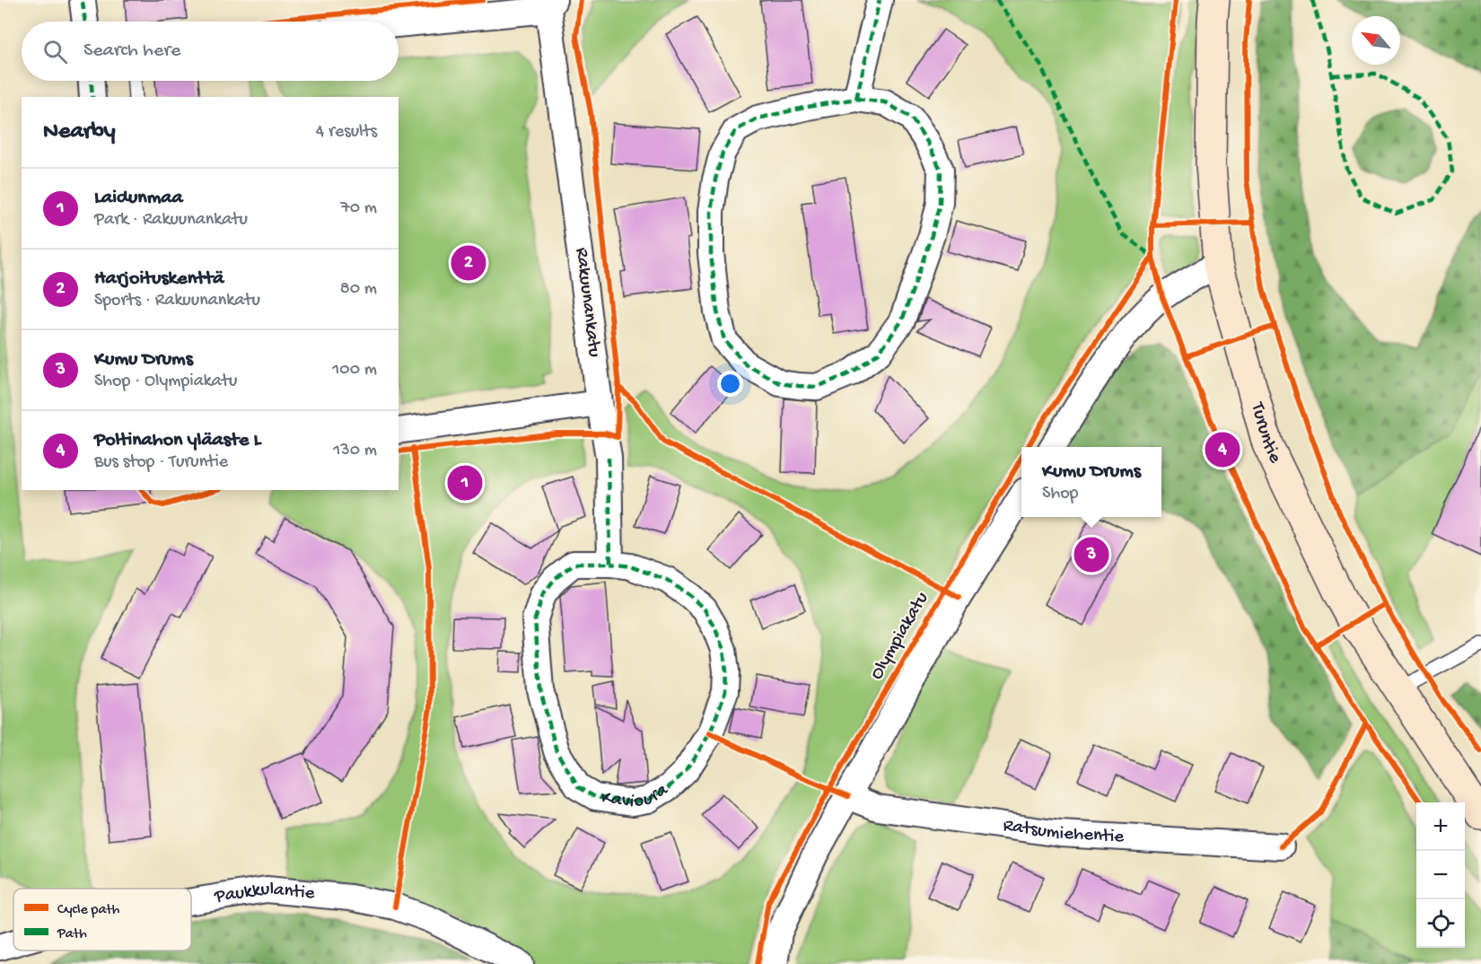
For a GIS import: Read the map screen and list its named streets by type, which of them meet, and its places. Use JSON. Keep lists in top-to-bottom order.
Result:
{
  "streets": {
    "main road": ["Turuntie"],
    "street": [
      "Rakuunankatu",
      "Olympiakatu",
      "Kavioura",
      "Ratsumiehentie",
      "Paukkulantie"
    ]
  },
  "crossings": [
    ["Olympiakatu", "Ratsumiehentie"]
  ],
  "legend": ["Cycle path", "Path"],
  "north": "top left",
  "page": {
    "search": "Search here",
    "heading": ["Nearby", "4 results"],
    "list": [
      {
        "mark": "1",
        "name": "Laidunmaa",
        "note": "Park · Rakuunankatu",
        "value": "70 m"
      },
      {
        "mark": "2",
        "name": "Harjoituskenttä",
        "note": "Sports · Rakuunankatu",
        "value": "80 m"
      },
      {
        "mark": "3",
        "name": "Kumu Drums",
        "note": "Shop · Olympiakatu",
        "value": "100 m"
      },
      {
        "mark": "4",
        "name": "Poltinahon yläaste L",
        "note": "Bus stop · Turuntie",
        "value": "130 m"
      }
    ],
    "pins": [
      "2",
      "4",
      "1",
      "3"
    ],
    "popup": ["Kumu Drums", "Shop"],
    "map_buttons": ["+", "−"]
  }
}
